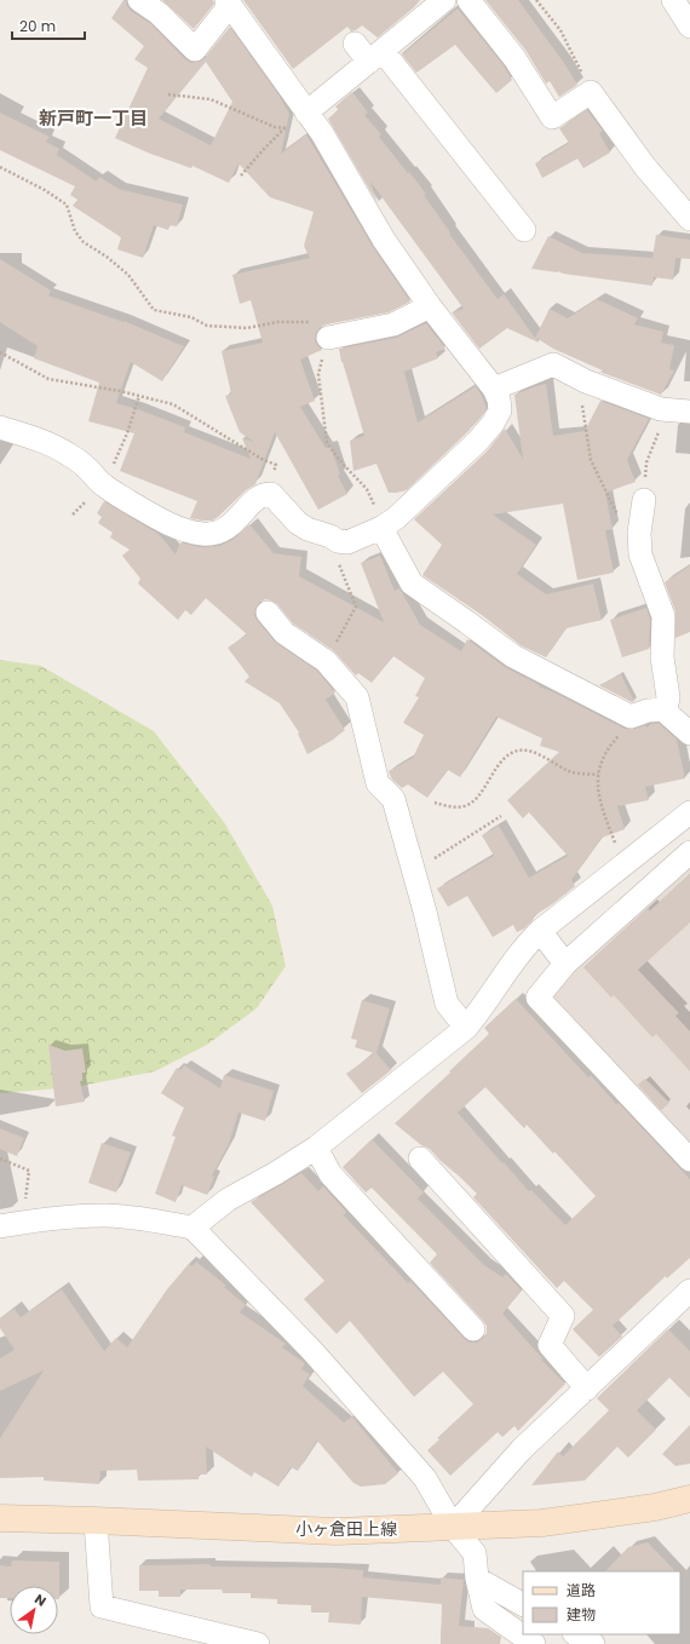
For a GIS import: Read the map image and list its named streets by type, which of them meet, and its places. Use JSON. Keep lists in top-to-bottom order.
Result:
{
  "streets": {
    "main road": ["小ヶ倉田上線"]
  },
  "districts": ["新戸町一丁目"],
  "legend": ["道路", "建物"],
  "scale_bar": "20 m",
  "north": "top right"
}
